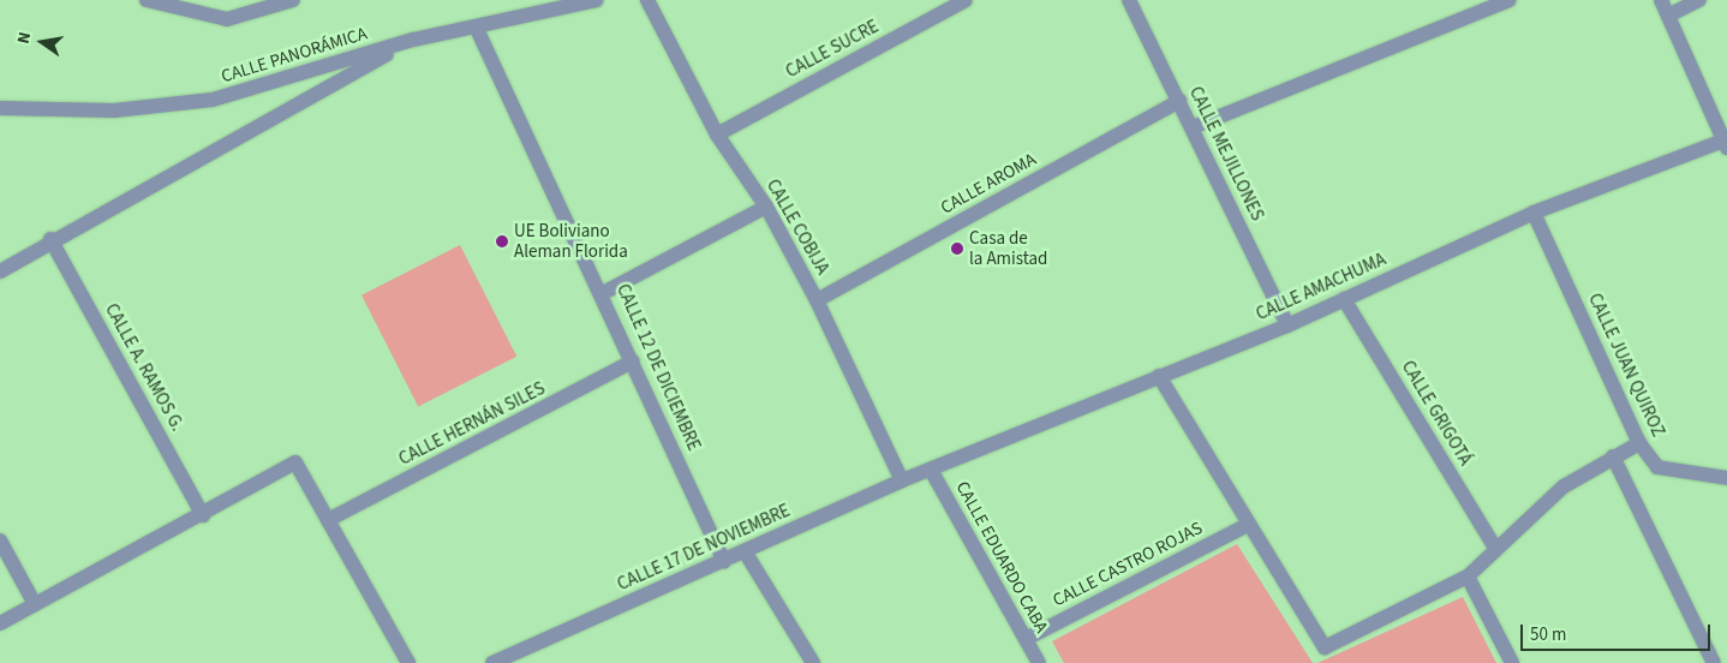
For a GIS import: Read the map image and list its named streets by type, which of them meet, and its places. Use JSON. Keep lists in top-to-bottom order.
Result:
{
  "streets": {
    "street": [
      "CALLE SUCRE",
      "CALLE PANORÁMICA",
      "CALLE MEJILLONES",
      "CALLE AROMA",
      "CALLE COBIJA",
      "CALLE AMACHUMA",
      "CALLE JUAN QUIROZ",
      "CALLE A. RAMOS G.",
      "CALLE 12 DE DICIEMBRE",
      "CALLE GRIGOTÁ",
      "CALLE HERNÁN SILES",
      "CALLE 17 DE NOVIEMBRE",
      "CALLE EDUARDO CABA",
      "CALLE CASTRO ROJAS"
    ]
  },
  "crossings": [
    ["CALLE SUCRE", "CALLE COBIJA"],
    ["CALLE PANORÁMICA", "CALLE 12 DE DICIEMBRE"],
    ["CALLE MEJILLONES", "CALLE AROMA"],
    ["CALLE MEJILLONES", "CALLE AMACHUMA"],
    ["CALLE AROMA", "CALLE COBIJA"],
    ["CALLE COBIJA", "CALLE 17 DE NOVIEMBRE"],
    ["CALLE AMACHUMA", "CALLE JUAN QUIROZ"],
    ["CALLE AMACHUMA", "CALLE GRIGOTÁ"],
    ["CALLE AMACHUMA", "CALLE 17 DE NOVIEMBRE"],
    ["CALLE AMACHUMA", "CALLE EDUARDO CABA"],
    ["CALLE 12 DE DICIEMBRE", "CALLE HERNÁN SILES"],
    ["CALLE 12 DE DICIEMBRE", "CALLE 17 DE NOVIEMBRE"],
    ["CALLE 17 DE NOVIEMBRE", "CALLE EDUARDO CABA"],
    ["CALLE EDUARDO CABA", "CALLE CASTRO ROJAS"]
  ],
  "places": ["UE Boliviano Aleman Florida", "Casa de la Amistad"],
  "scale_bar": "50 m",
  "north": "left"
}
